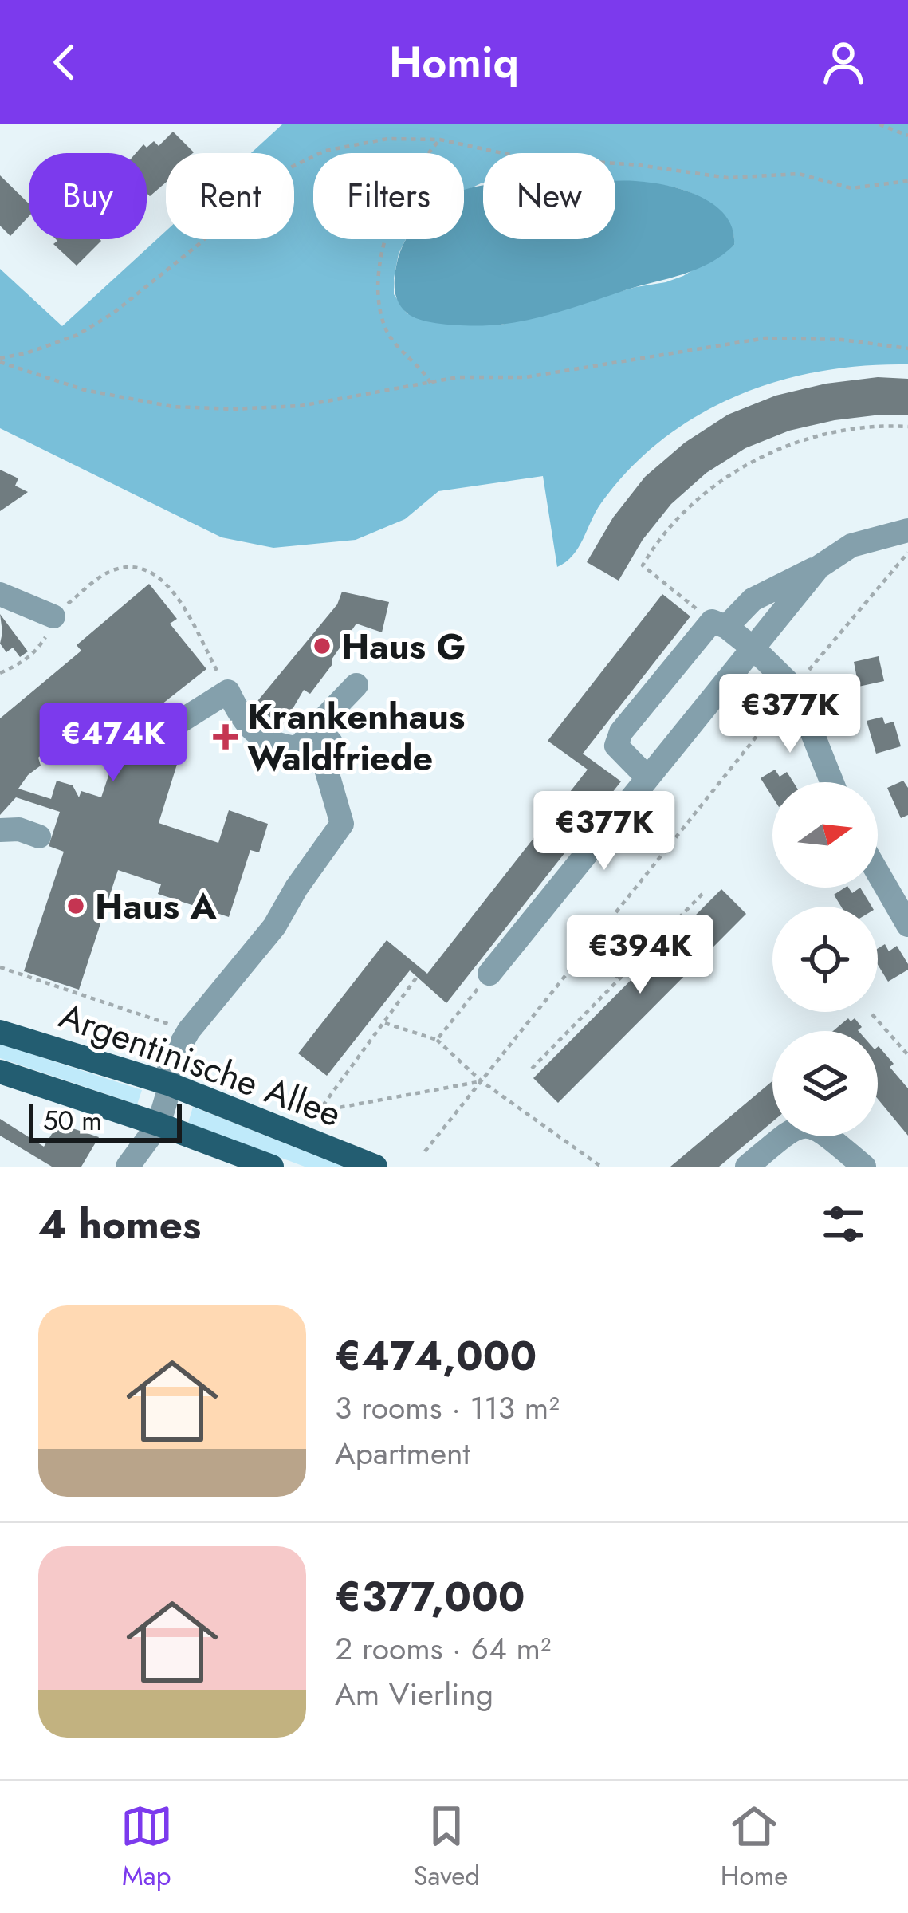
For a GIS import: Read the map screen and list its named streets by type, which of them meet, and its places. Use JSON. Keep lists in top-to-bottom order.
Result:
{
  "streets": {
    "main road": ["Argentinische Allee"]
  },
  "places": {
    "other": ["Haus G", "Haus A"],
    "health": ["Krankenhaus Waldfriede"]
  },
  "scale_bar": "50 m",
  "north": "right",
  "page": {
    "header": "Homiq",
    "chip": [
      "Buy",
      "Rent",
      "Filters",
      "New"
    ],
    "price": [
      "€377K",
      "€474K",
      "€377K",
      "€394K"
    ],
    "scale": "50 m",
    "heading": "4 homes",
    "list": [
      {
        "name": "€474,000",
        "note": "3 rooms · 113 m² · Apartment"
      },
      {
        "name": "€377,000",
        "note": "2 rooms · 64 m² · Am Vierling"
      }
    ],
    "tabs": ["Map", "Saved", "Home"]
  }
}
